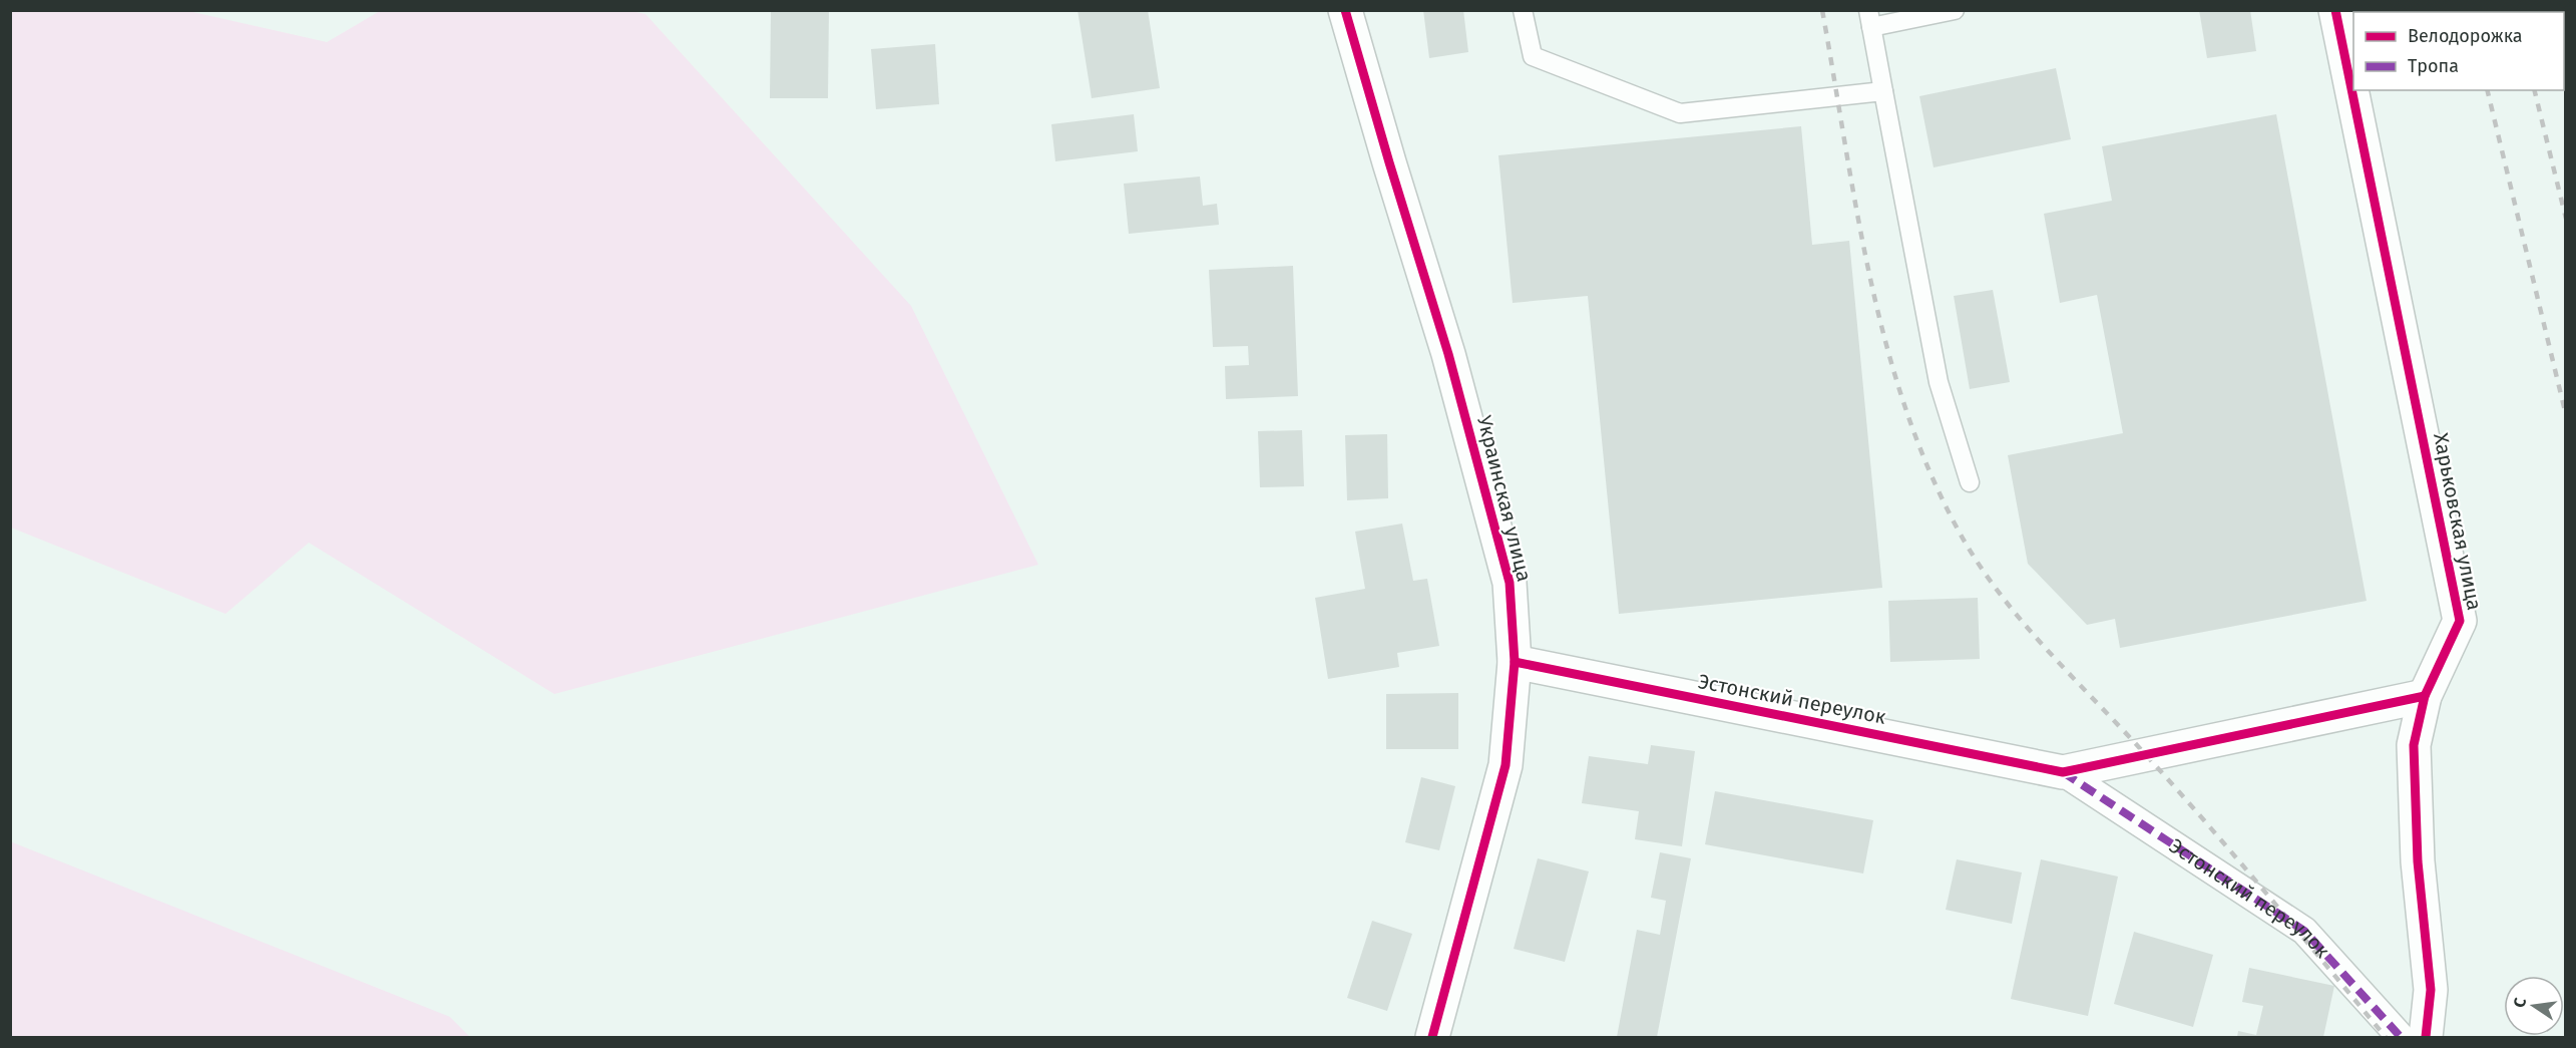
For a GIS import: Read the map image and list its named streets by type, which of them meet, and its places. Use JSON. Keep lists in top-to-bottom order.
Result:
{
  "streets": {
    "street": ["Украинская улица", "Харьковская улица", "Эстонский переулок"]
  },
  "crossings": [
    ["Украинская улица", "Эстонский переулок"]
  ],
  "legend": ["Велодорожка", "Тропа"],
  "north": "left"
}
